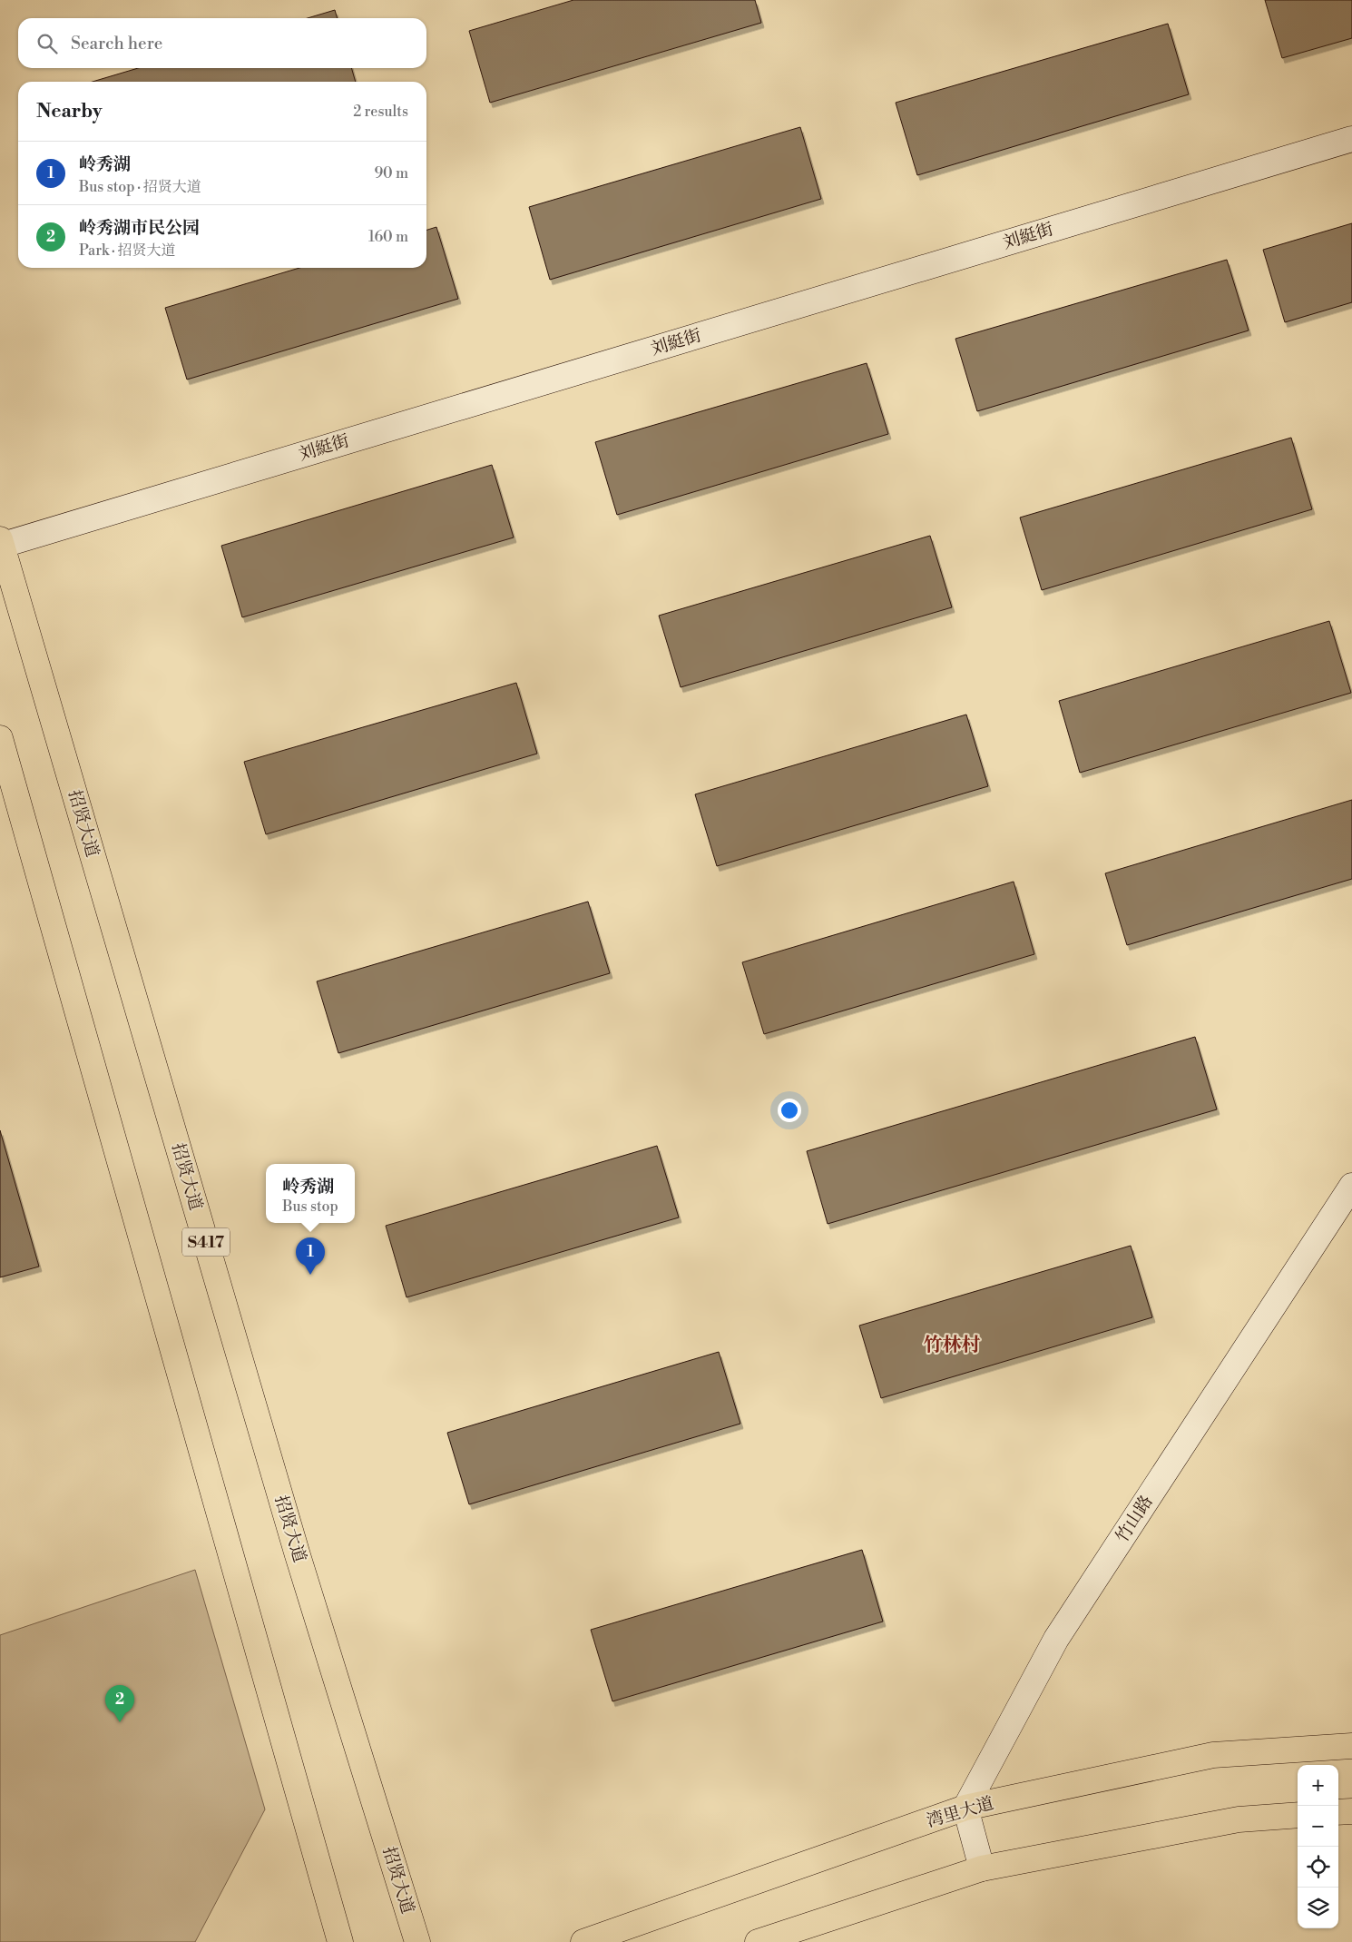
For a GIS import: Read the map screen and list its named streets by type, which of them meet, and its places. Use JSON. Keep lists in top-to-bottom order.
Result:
{
  "streets": {
    "main road": ["招贤大道", "S417", "湾里大道"],
    "street": ["刘綎街", "竹山路"]
  },
  "crossings": [
    ["刘綎街", "招贤大道"],
    ["竹山路", "湾里大道"]
  ],
  "districts": ["竹林村"],
  "page": {
    "search": "Search here",
    "heading": ["Nearby", "2 results"],
    "list": [
      {
        "mark": "1",
        "name": "岭秀湖",
        "note": "Bus stop · 招贤大道",
        "value": "90 m"
      },
      {
        "mark": "2",
        "name": "岭秀湖市民公园",
        "note": "Park · 招贤大道",
        "value": "160 m"
      }
    ],
    "popup": ["岭秀湖", "Bus stop"],
    "pins": ["1", "2"],
    "map_buttons": ["+", "−"]
  }
}
